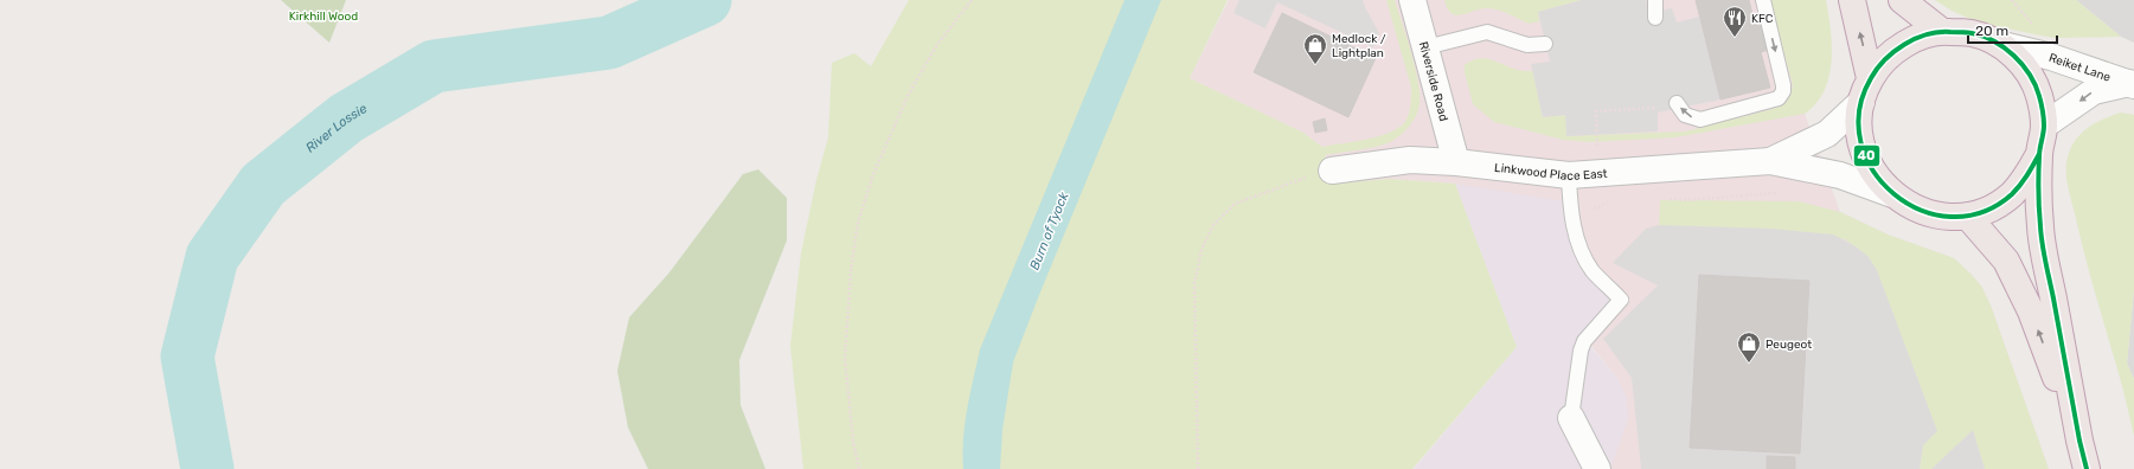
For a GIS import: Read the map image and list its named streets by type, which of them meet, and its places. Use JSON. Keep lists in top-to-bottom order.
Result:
{
  "streets": {
    "street": ["Reiket Lane", "Riverside Road", "Linkwood Place East"]
  },
  "crossings": [
    ["Riverside Road", "Linkwood Place East"]
  ],
  "one_way": ["Reiket Lane"],
  "water": ["River Lossie", "Burn of Tyock"],
  "parks": ["Kirkhill Wood"],
  "places": {
    "restaurant": ["KFC"],
    "shop": ["Medlock / Lightplan", "Peugeot"]
  },
  "lines": ["transit line 40"],
  "scale_bar": "20 m"
}
